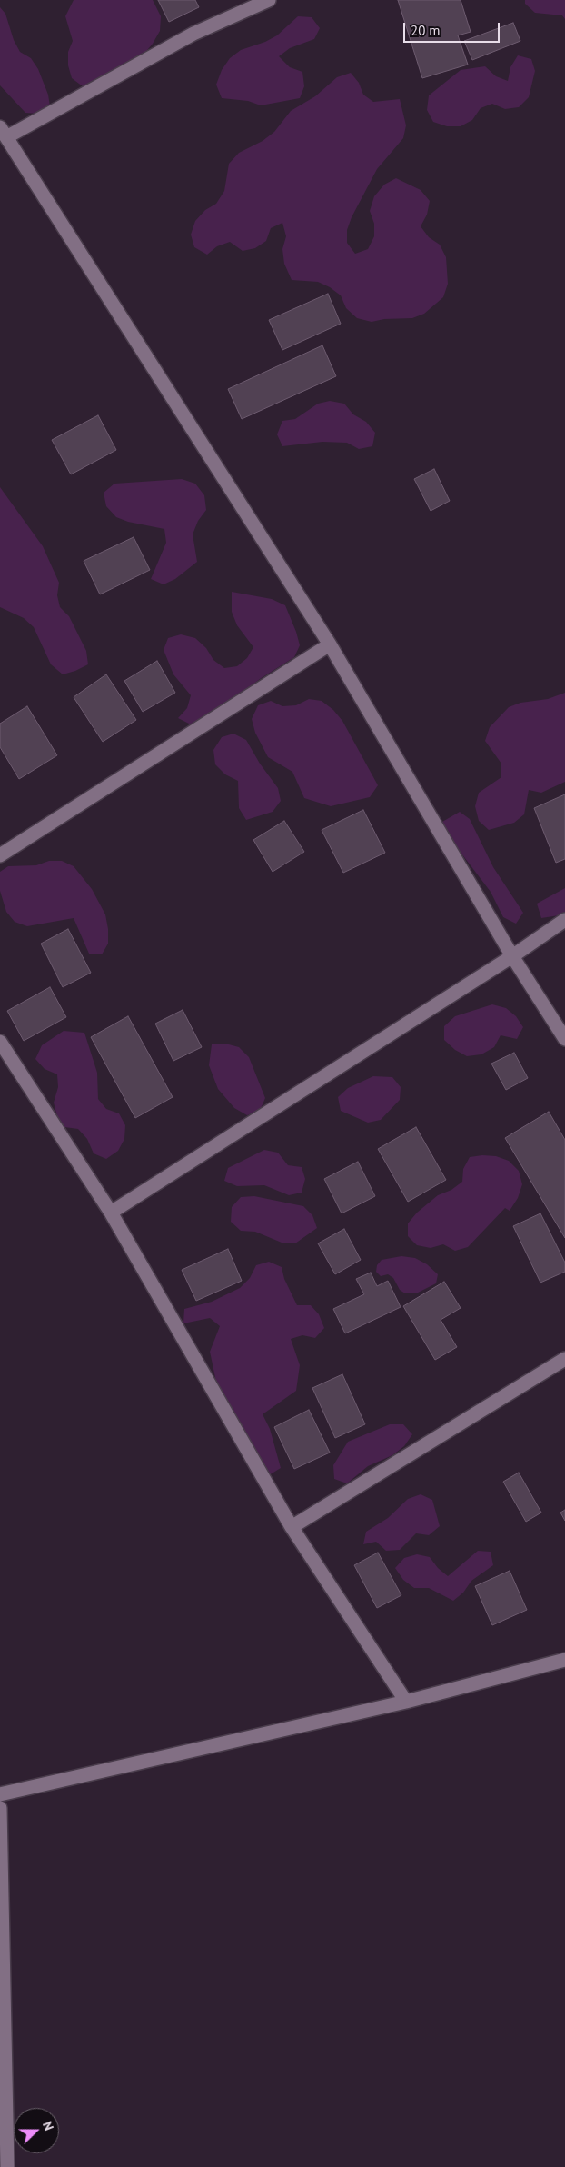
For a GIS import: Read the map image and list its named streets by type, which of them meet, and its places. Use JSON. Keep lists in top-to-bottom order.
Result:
{
  "scale_bar": "20 m",
  "north": "right"
}
